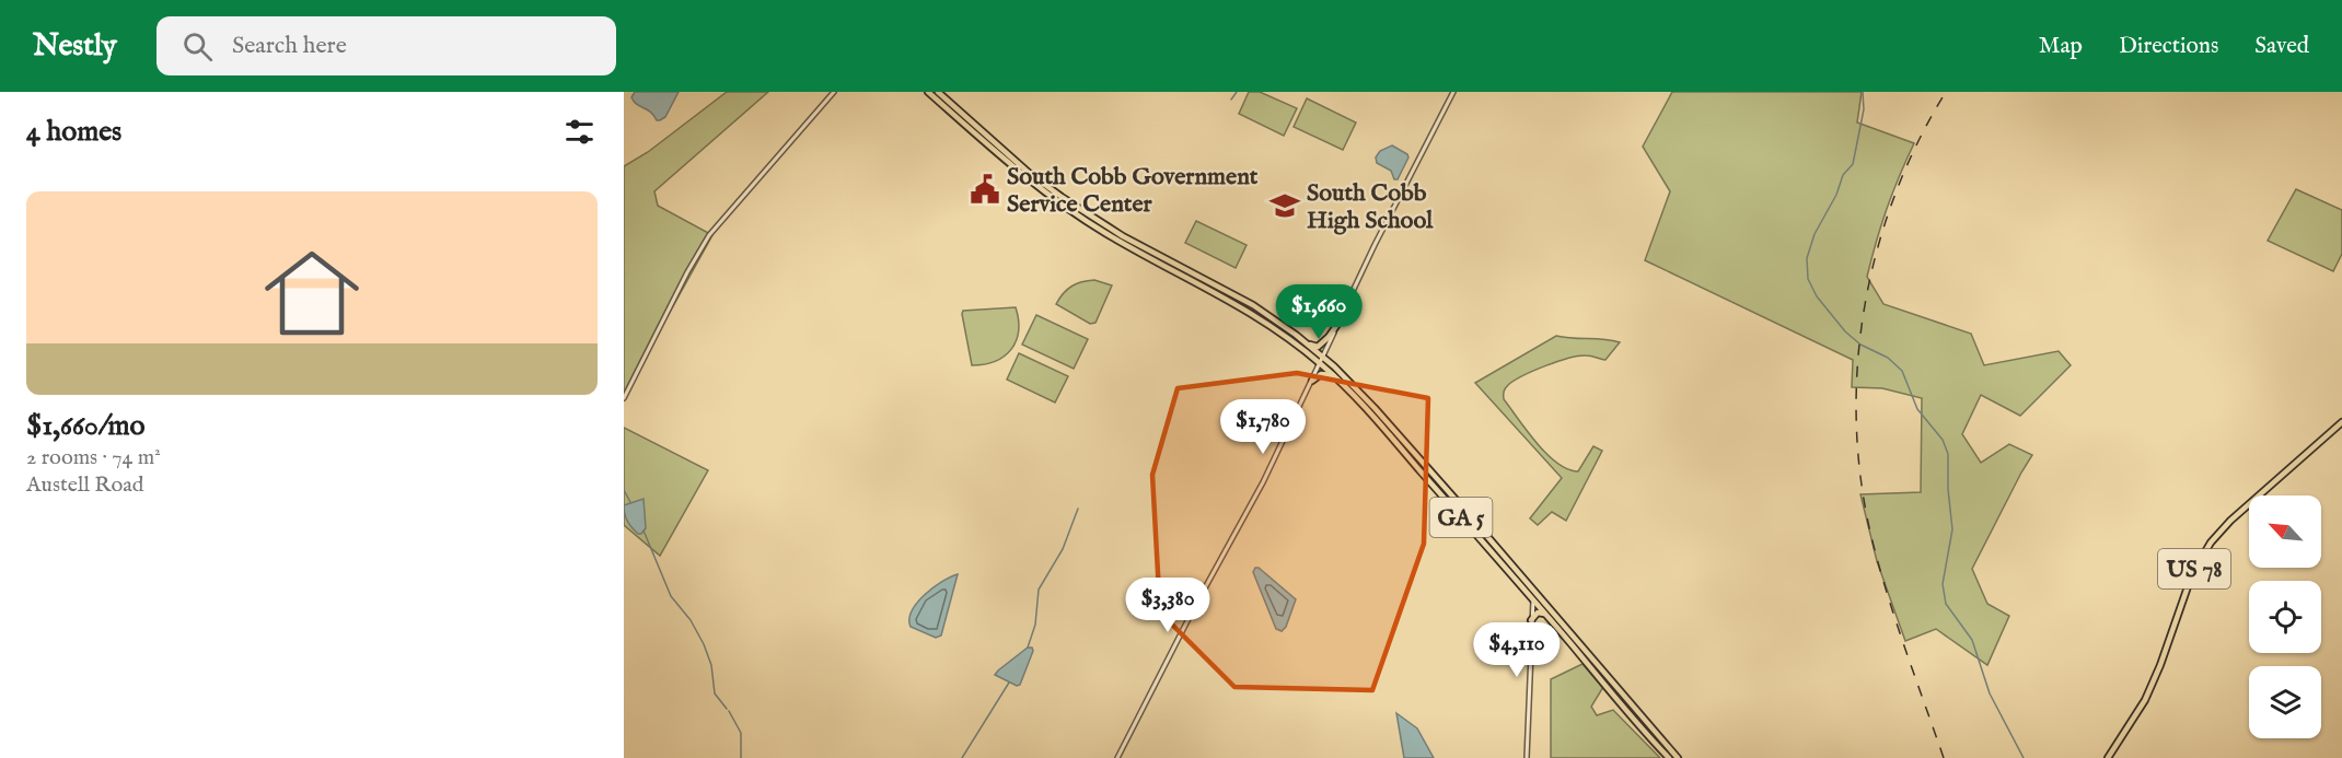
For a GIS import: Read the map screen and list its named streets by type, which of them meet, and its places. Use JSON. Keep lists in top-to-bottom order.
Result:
{
  "streets": {
    "main road": ["GA 5", "US 78"]
  },
  "places": {
    "public building": ["South Cobb Government Service Center"],
    "school or university": ["South Cobb High School"]
  },
  "north": "top left",
  "page": {
    "header": "Nestly",
    "search": "Search here",
    "nav": ["Map", "Directions", "Saved"],
    "heading": "4 homes",
    "list": [
      {
        "name": "$1,660/mo",
        "note": "2 rooms · 74 m² · Austell Road"
      }
    ],
    "price": [
      "$1,660",
      "$1,780",
      "$3,380",
      "$4,110"
    ]
  }
}
